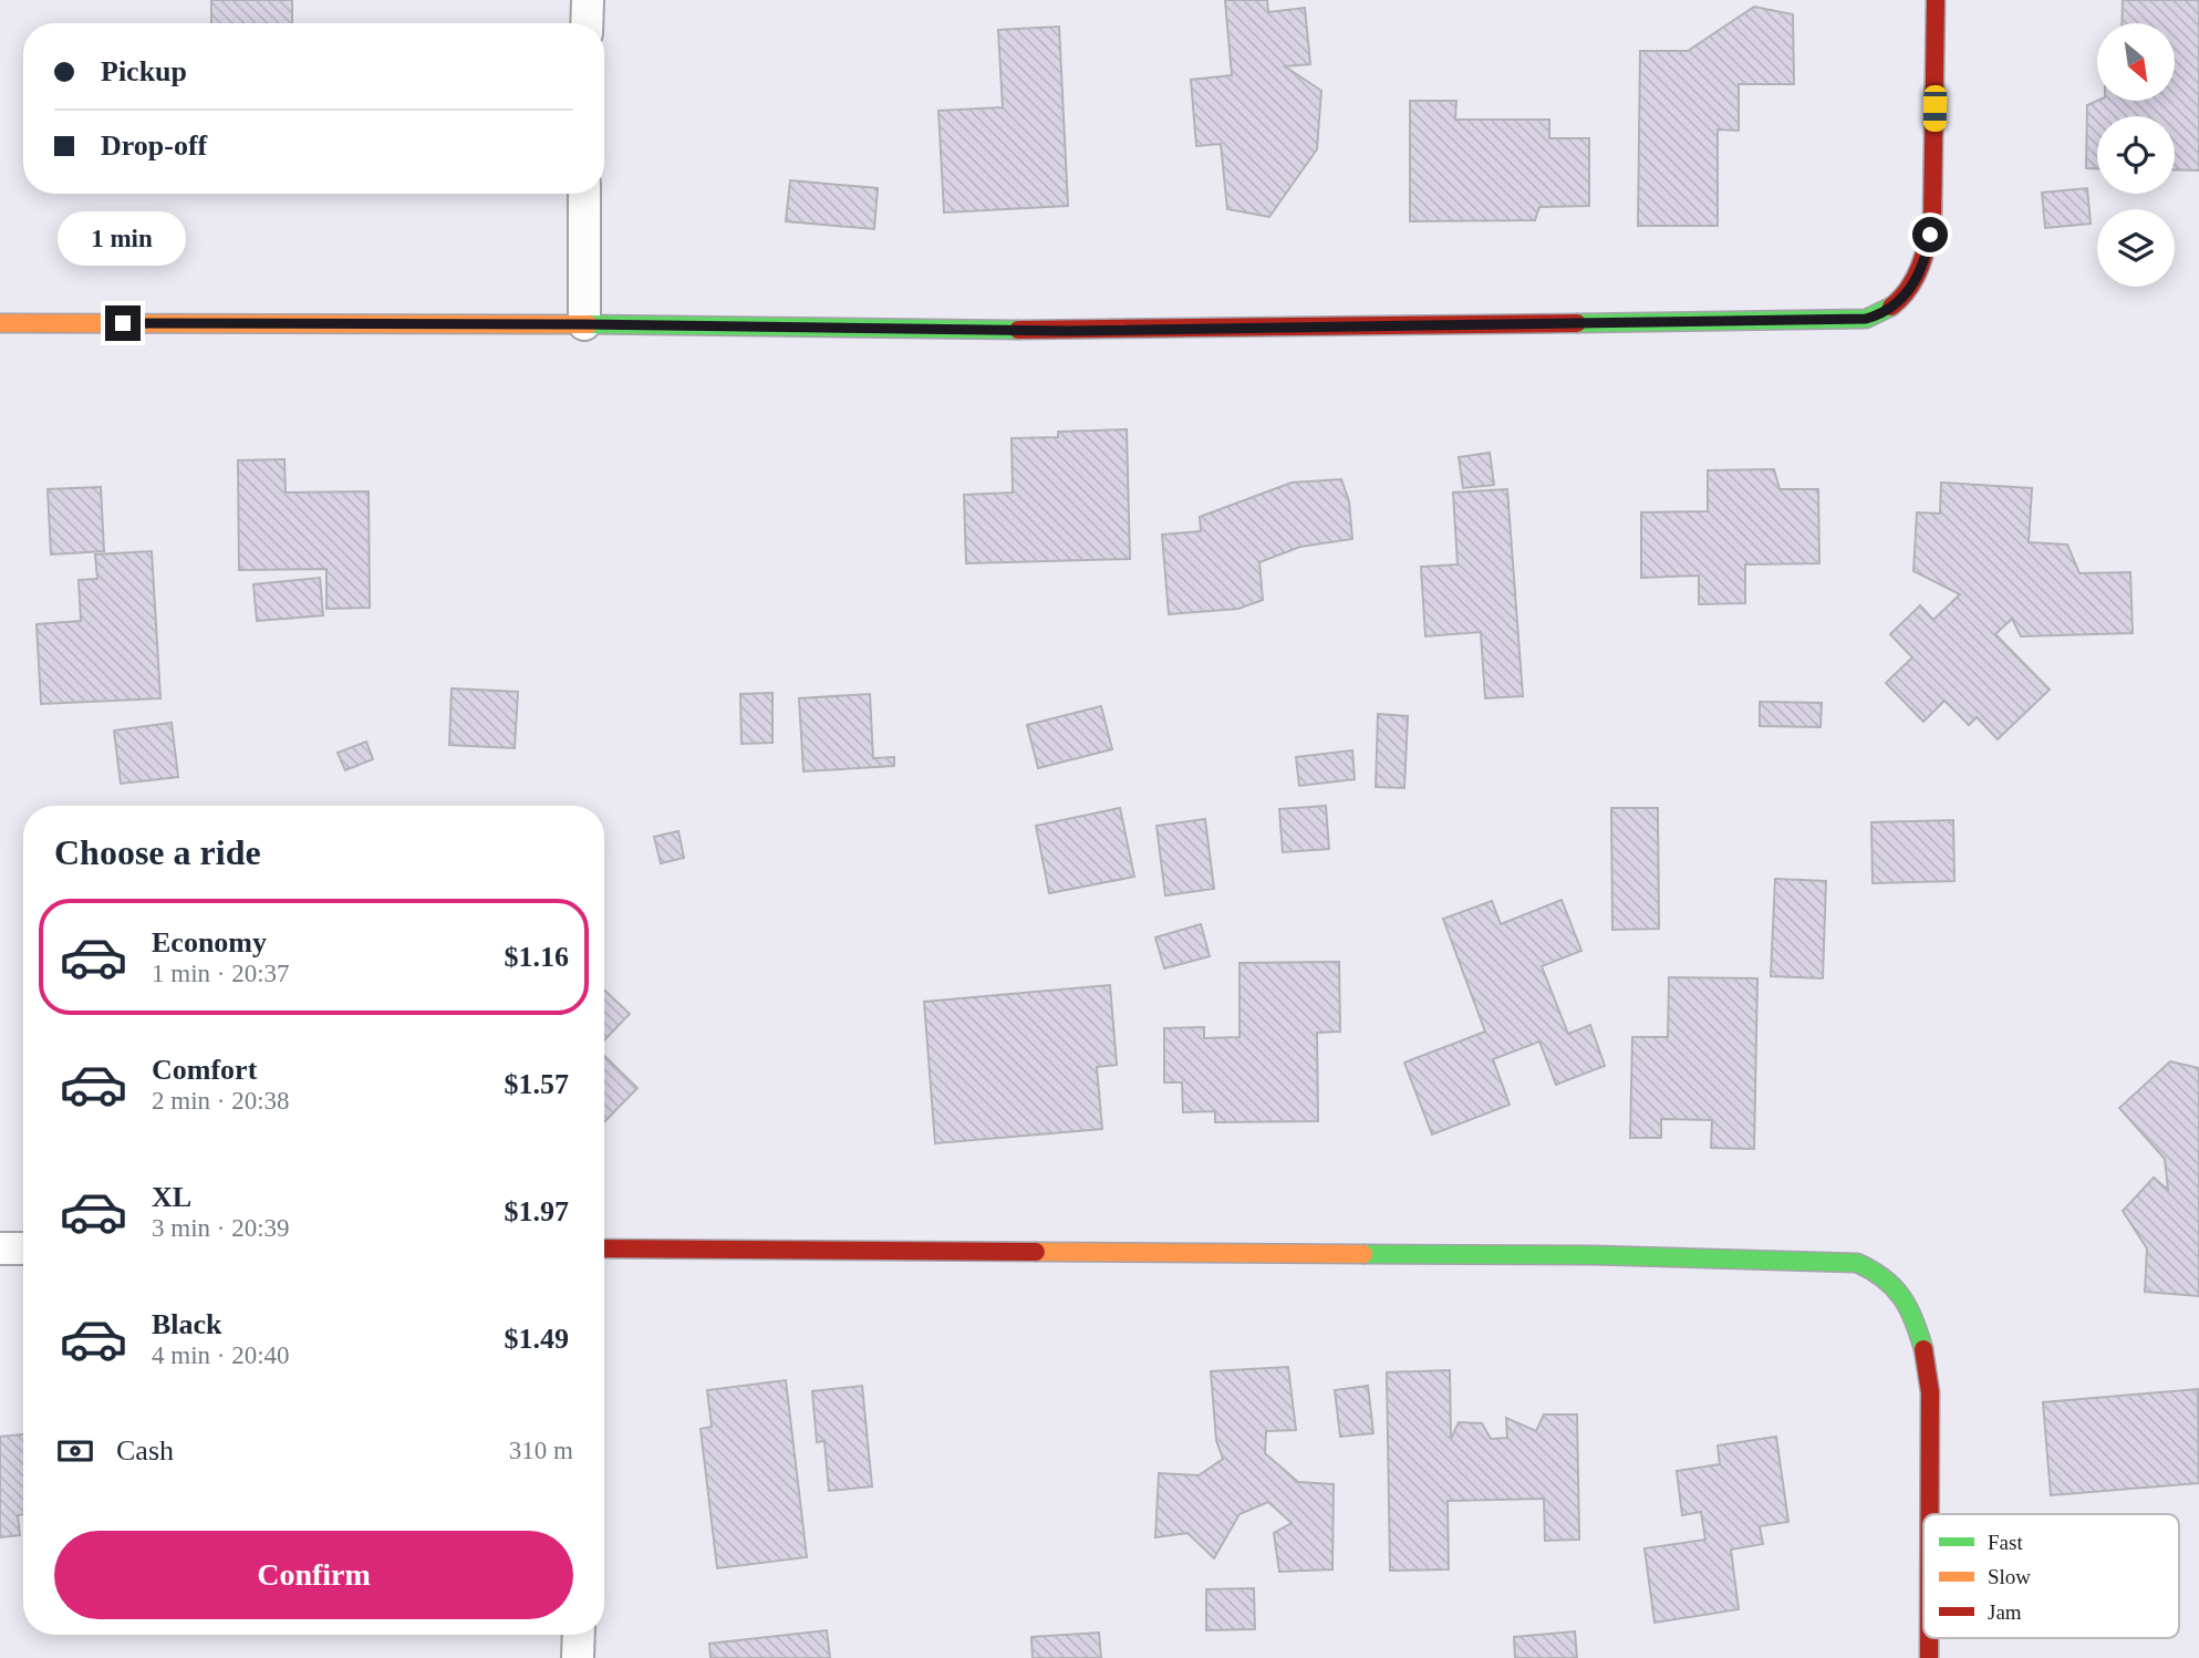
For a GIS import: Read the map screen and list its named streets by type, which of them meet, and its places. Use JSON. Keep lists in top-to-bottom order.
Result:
{
  "legend": ["Fast", "Slow", "Jam"],
  "north": "bottom right",
  "page": {
    "banner": ["Pickup", "Drop-off"],
    "bubble": "1 min",
    "heading": "Choose a ride",
    "list": [
      {
        "name": "Economy",
        "note": "1 min · 20:37",
        "value": "$1.16"
      },
      {
        "name": "Comfort",
        "note": "2 min · 20:38",
        "value": "$1.57"
      },
      {
        "name": "XL",
        "note": "3 min · 20:39",
        "value": "$1.97"
      },
      {
        "name": "Black",
        "note": "4 min · 20:40",
        "value": "$1.49"
      }
    ],
    "pay": ["Cash", "310 m"],
    "buttons": "Confirm"
  }
}
